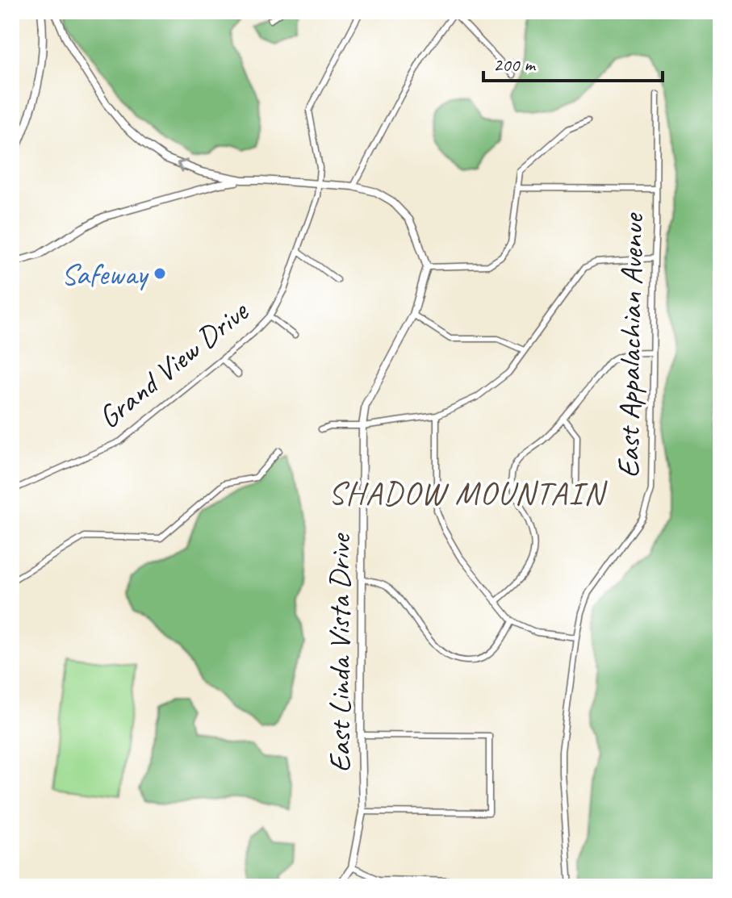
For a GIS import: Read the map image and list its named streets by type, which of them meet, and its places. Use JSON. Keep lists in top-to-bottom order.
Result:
{
  "streets": {
    "street": ["East Appalachian Avenue", "Grand View Drive", "East Linda Vista Drive"]
  },
  "districts": ["SHADOW MOUNTAIN"],
  "places": ["Safeway"],
  "scale_bar": "200 m"
}
